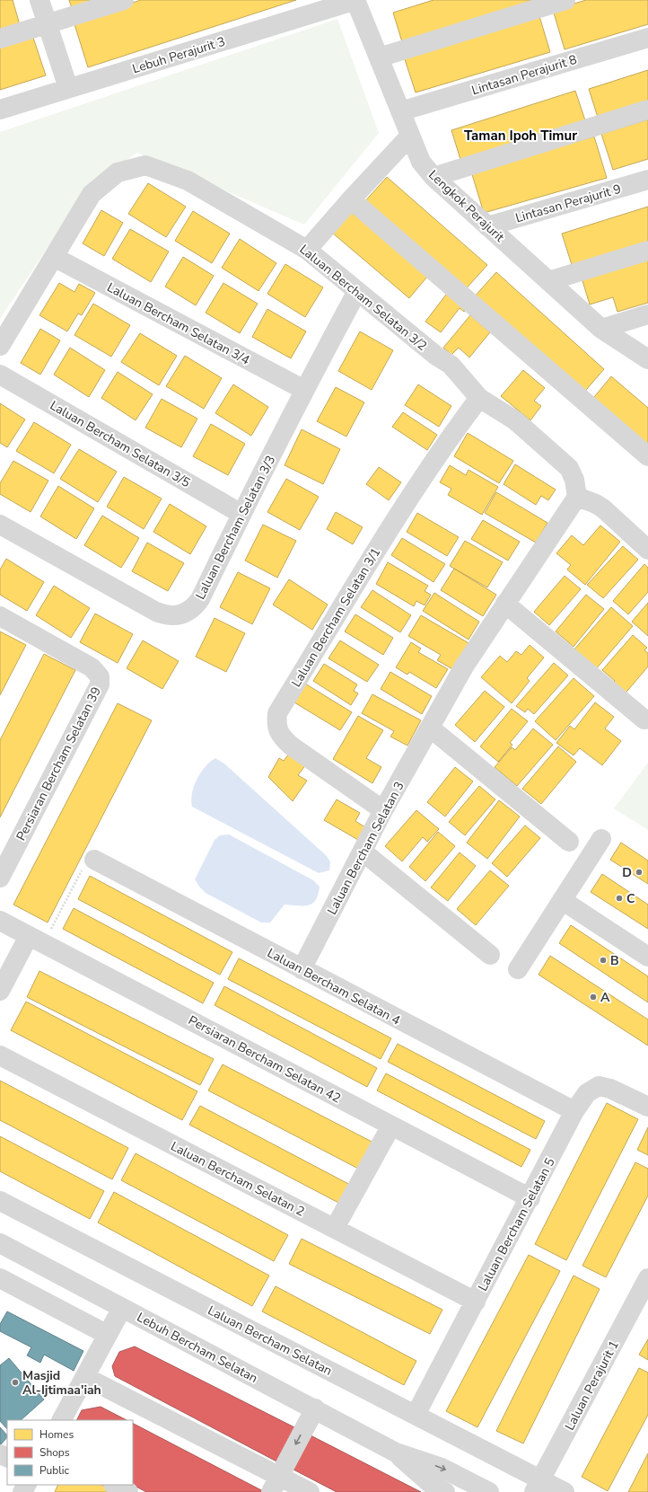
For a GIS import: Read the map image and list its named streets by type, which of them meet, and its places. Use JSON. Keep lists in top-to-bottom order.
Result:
{
  "streets": {
    "street": [
      "Lebuh Perajurit 3",
      "Lintasan Perajurit 8",
      "Lintasan Perajurit 9",
      "Lengkok Perajurit",
      "Laluan Bercham Selatan 3/2",
      "Laluan Bercham Selatan 3/4",
      "Laluan Bercham Selatan 3/5",
      "Laluan Bercham Selatan 3/3",
      "Laluan Bercham Selatan 3/1",
      "Persiaran Bercham Selatan 39",
      "Laluan Bercham Selatan 3",
      "Laluan Bercham Selatan 4",
      "Persiaran Bercham Selatan 42",
      "Laluan Bercham Selatan 2",
      "Laluan Bercham Selatan 5",
      "Laluan Bercham Selatan",
      "Lebuh Bercham Selatan",
      "Laluan Perajurit 1"
    ]
  },
  "crossings": [
    ["Lebuh Perajurit 3", "Lengkok Perajurit"],
    ["Lintasan Perajurit 8", "Lengkok Perajurit"],
    ["Lintasan Perajurit 9", "Lengkok Perajurit"],
    ["Laluan Bercham Selatan 3/2", "Laluan Bercham Selatan 3/4"],
    ["Laluan Bercham Selatan 3/2", "Laluan Bercham Selatan 3/3"],
    ["Laluan Bercham Selatan 3/2", "Laluan Bercham Selatan 3/1"],
    ["Laluan Bercham Selatan 3/2", "Laluan Bercham Selatan 3"],
    ["Laluan Bercham Selatan 3/4", "Laluan Bercham Selatan 3/3"],
    ["Laluan Bercham Selatan 3/5", "Laluan Bercham Selatan 3/3"],
    ["Laluan Bercham Selatan 3/1", "Laluan Bercham Selatan 3"],
    ["Laluan Bercham Selatan 3", "Laluan Bercham Selatan 4"],
    ["Laluan Bercham Selatan 4", "Laluan Bercham Selatan 5"],
    ["Persiaran Bercham Selatan 42", "Laluan Bercham Selatan 5"],
    ["Laluan Bercham Selatan 2", "Laluan Bercham Selatan 5"],
    ["Laluan Bercham Selatan 5", "Laluan Bercham Selatan"],
    ["Laluan Bercham Selatan", "Laluan Perajurit 1"]
  ],
  "districts": ["Taman Ipoh Timur"],
  "places": [
    "D",
    "C",
    "B",
    "A",
    "Masjid Al-Ijtimaa'iah"
  ],
  "legend": ["Homes", "Shops", "Public"]
}
